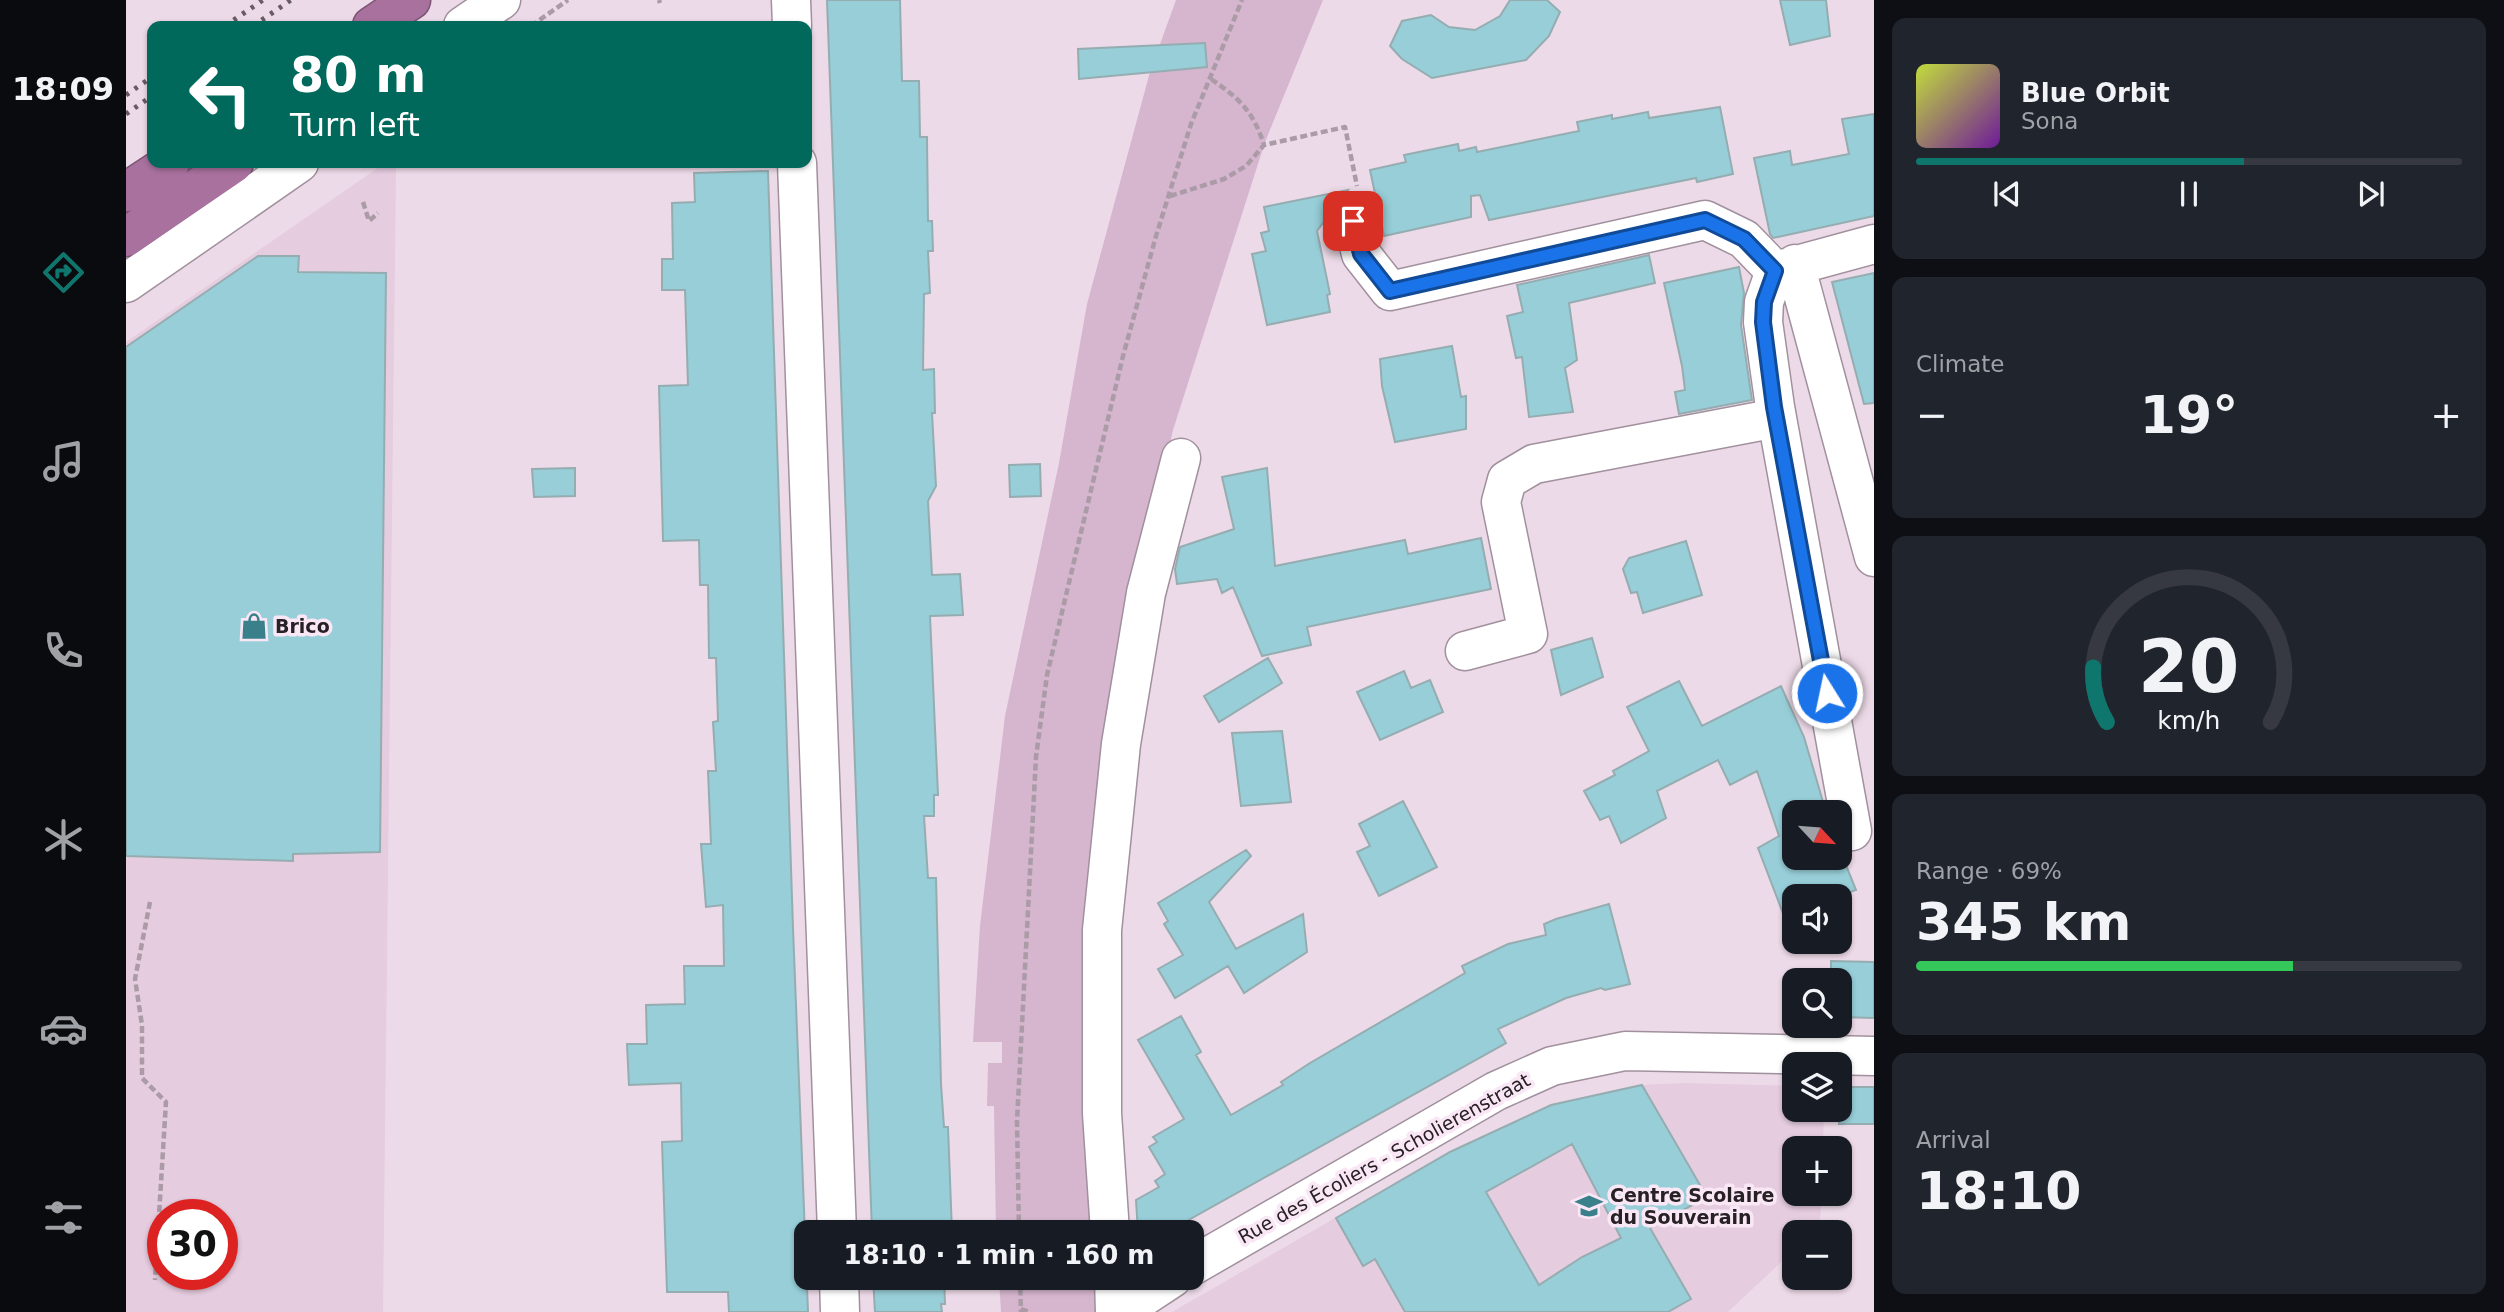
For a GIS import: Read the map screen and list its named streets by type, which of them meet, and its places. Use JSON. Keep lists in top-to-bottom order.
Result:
{
  "streets": {
    "street": ["Rue des Écoliers - Scholierenstraat"]
  },
  "places": {
    "shop": ["Brico"],
    "school or university": ["Centre Scolaire du Souverain"]
  },
  "north": "bottom right",
  "page": {
    "tabs": "18:09",
    "turn": ["80 m", "Turn left"],
    "song": ["Blue Orbit", "Sona"],
    "tile": [
      "Climate",
      ["Range · 69%", "345 km"],
      ["Arrival", "18:10"]
    ],
    "heat": ["−", "19°", "+"],
    "map_buttons": ["+", "−"],
    "limit": "30",
    "trip": "18:10 · 1 min · 160 m",
    "gauge": ["20", "km/h"]
  }
}
